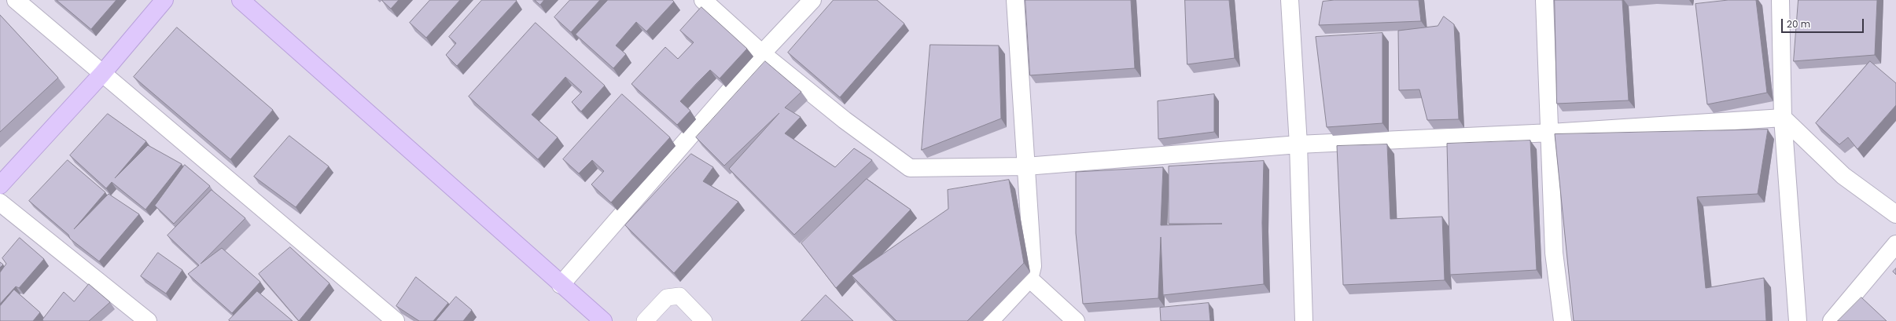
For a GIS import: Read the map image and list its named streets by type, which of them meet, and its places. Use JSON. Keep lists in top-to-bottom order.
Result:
{
  "scale_bar": "20 m"
}
